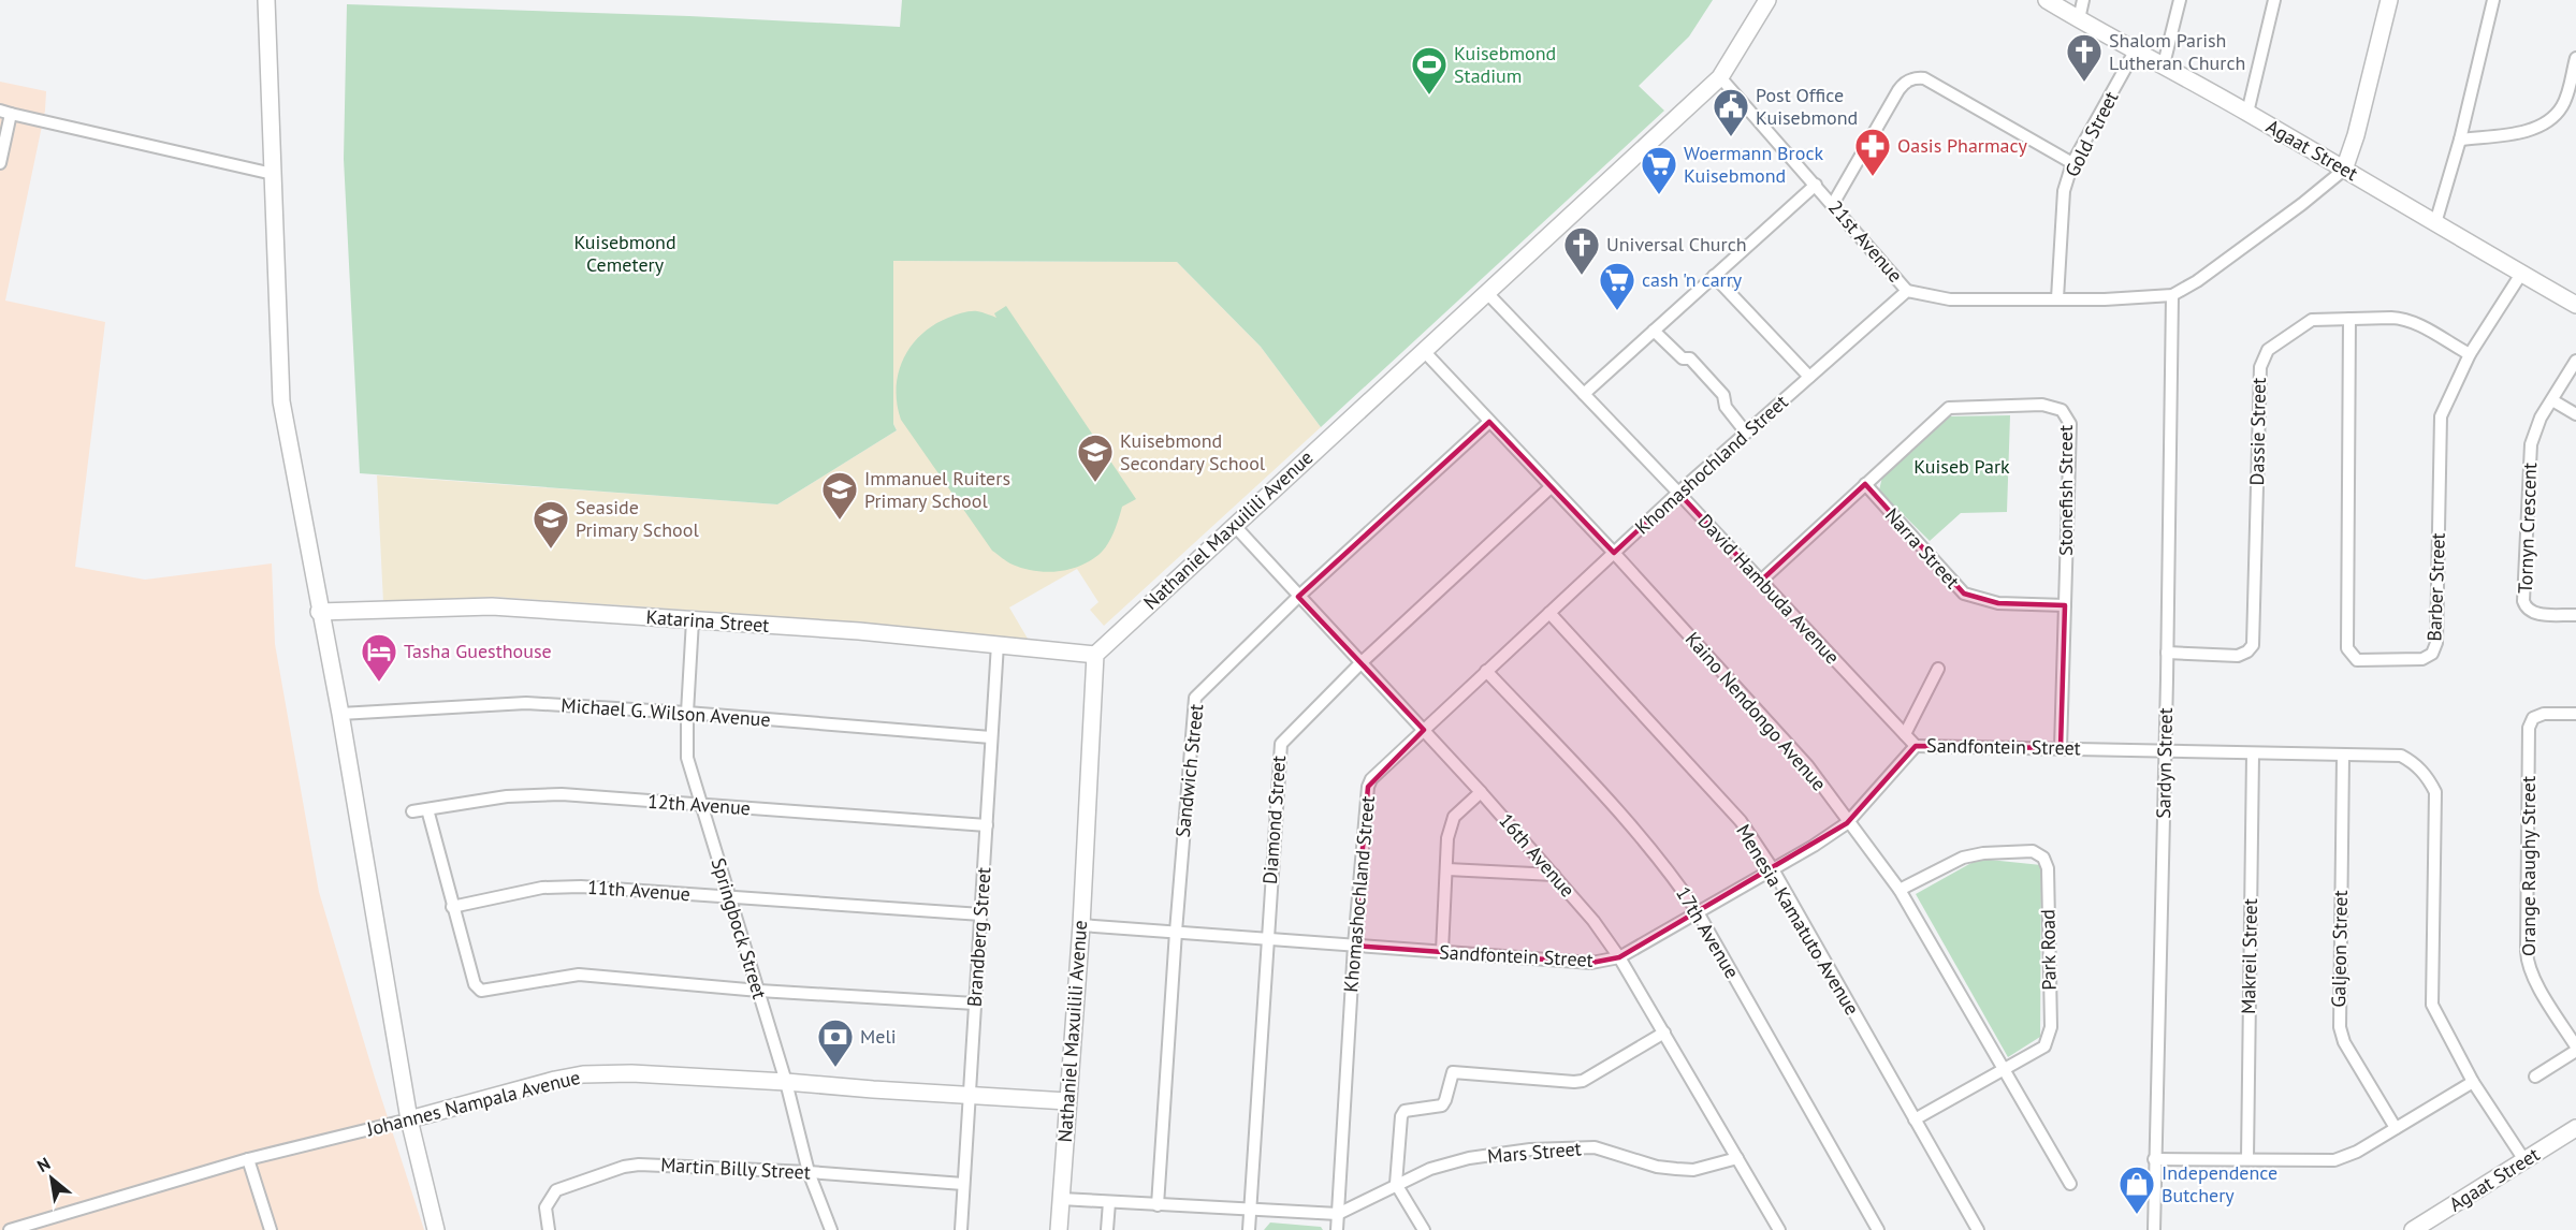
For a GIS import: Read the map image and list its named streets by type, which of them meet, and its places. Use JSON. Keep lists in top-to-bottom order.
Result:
{
  "streets": {
    "street": [
      "Gold Street",
      "Agaat Street",
      "21st Avenue",
      "Dassie Street",
      "Khomashochland Street",
      "Stonefish Street",
      "Tornyn Crescent",
      "Nathaniel Maxuilili Avenue",
      "Narra Street",
      "Barber Street",
      "David Hambuda Avenue",
      "Katarina Street",
      "Kaino Nendongo Avenue",
      "Michael G. Wilson Avenue",
      "Sandfontein Street",
      "Sardyn Street",
      "Sandwich Street",
      "12th Avenue",
      "Diamond Street",
      "16th Avenue",
      "Orange Raughy Street",
      "11th Avenue",
      "Menesia Kamatuto Avenue",
      "Springbock Street",
      "17th Avenue",
      "Brandberg Street",
      "Galjeon Street",
      "Park Road",
      "Makreil Street",
      "Johannes Nampala Avenue",
      "Mars Street",
      "Martin Billy Street"
    ]
  },
  "crossings": [
    ["Gold Street", "Agaat Street"],
    ["Agaat Street", "Barber Street"],
    ["Agaat Street", "Sandfontein Street"],
    ["21st Avenue", "Khomashochland Street"],
    ["21st Avenue", "Nathaniel Maxuilili Avenue"],
    ["Dassie Street", "Barber Street"],
    ["Dassie Street", "Sardyn Street"],
    ["Khomashochland Street", "David Hambuda Avenue"],
    ["Khomashochland Street", "Kaino Nendongo Avenue"],
    ["Khomashochland Street", "Sandfontein Street"],
    ["Khomashochland Street", "16th Avenue"],
    ["Khomashochland Street", "Menesia Kamatuto Avenue"],
    ["Khomashochland Street", "17th Avenue"],
    ["Khomashochland Street", "Mars Street"],
    ["Stonefish Street", "Narra Street"],
    ["Stonefish Street", "David Hambuda Avenue"],
    ["Stonefish Street", "Sandfontein Street"],
    ["Nathaniel Maxuilili Avenue", "David Hambuda Avenue"],
    ["Nathaniel Maxuilili Avenue", "Katarina Street"],
    ["Nathaniel Maxuilili Avenue", "Kaino Nendongo Avenue"],
    ["Nathaniel Maxuilili Avenue", "Sandfontein Street"],
    ["Nathaniel Maxuilili Avenue", "16th Avenue"],
    ["Nathaniel Maxuilili Avenue", "Johannes Nampala Avenue"],
    ["David Hambuda Avenue", "Sandfontein Street"],
    ["Katarina Street", "Springbock Street"],
    ["Katarina Street", "Brandberg Street"],
    ["Kaino Nendongo Avenue", "Sandfontein Street"],
    ["Kaino Nendongo Avenue", "Sandwich Street"],
    ["Kaino Nendongo Avenue", "Diamond Street"],
    ["Kaino Nendongo Avenue", "Park Road"],
    ["Michael G. Wilson Avenue", "Springbock Street"],
    ["Michael G. Wilson Avenue", "Brandberg Street"],
    ["Sandfontein Street", "Sardyn Street"],
    ["Sandfontein Street", "Sandwich Street"],
    ["Sandfontein Street", "Diamond Street"],
    ["Sandfontein Street", "16th Avenue"],
    ["Sandfontein Street", "Menesia Kamatuto Avenue"],
    ["Sandfontein Street", "17th Avenue"],
    ["Sandfontein Street", "Galjeon Street"],
    ["Sandfontein Street", "Makreil Street"],
    ["Sandwich Street", "16th Avenue"],
    ["12th Avenue", "Springbock Street"],
    ["12th Avenue", "Brandberg Street"],
    ["Diamond Street", "16th Avenue"],
    ["16th Avenue", "Mars Street"],
    ["11th Avenue", "Springbock Street"],
    ["11th Avenue", "Brandberg Street"],
    ["Menesia Kamatuto Avenue", "Park Road"],
    ["Springbock Street", "Johannes Nampala Avenue"],
    ["Springbock Street", "Martin Billy Street"],
    ["Brandberg Street", "Johannes Nampala Avenue"],
    ["Brandberg Street", "Martin Billy Street"]
  ],
  "parks": ["Kuisebmond Cemetery", "Kuiseb Park"],
  "places": {
    "church": ["Shalom Parish Lutheran Church", "Universal Church"],
    "sports": ["Kuisebmond Stadium"],
    "public building": ["Post Office Kuisebmond"],
    "pharmacy": ["Oasis Pharmacy"],
    "supermarket": ["Woermann Brock Kuisebmond", "cash 'n carry"],
    "school or university": ["Kuisebmond Secondary School", "Immanuel Ruiters Primary School", "Seaside Primary School"],
    "hotel": ["Tasha Guesthouse"],
    "bank": ["Meli"],
    "shop": ["Independence Butchery"]
  },
  "north": "top left"
}
